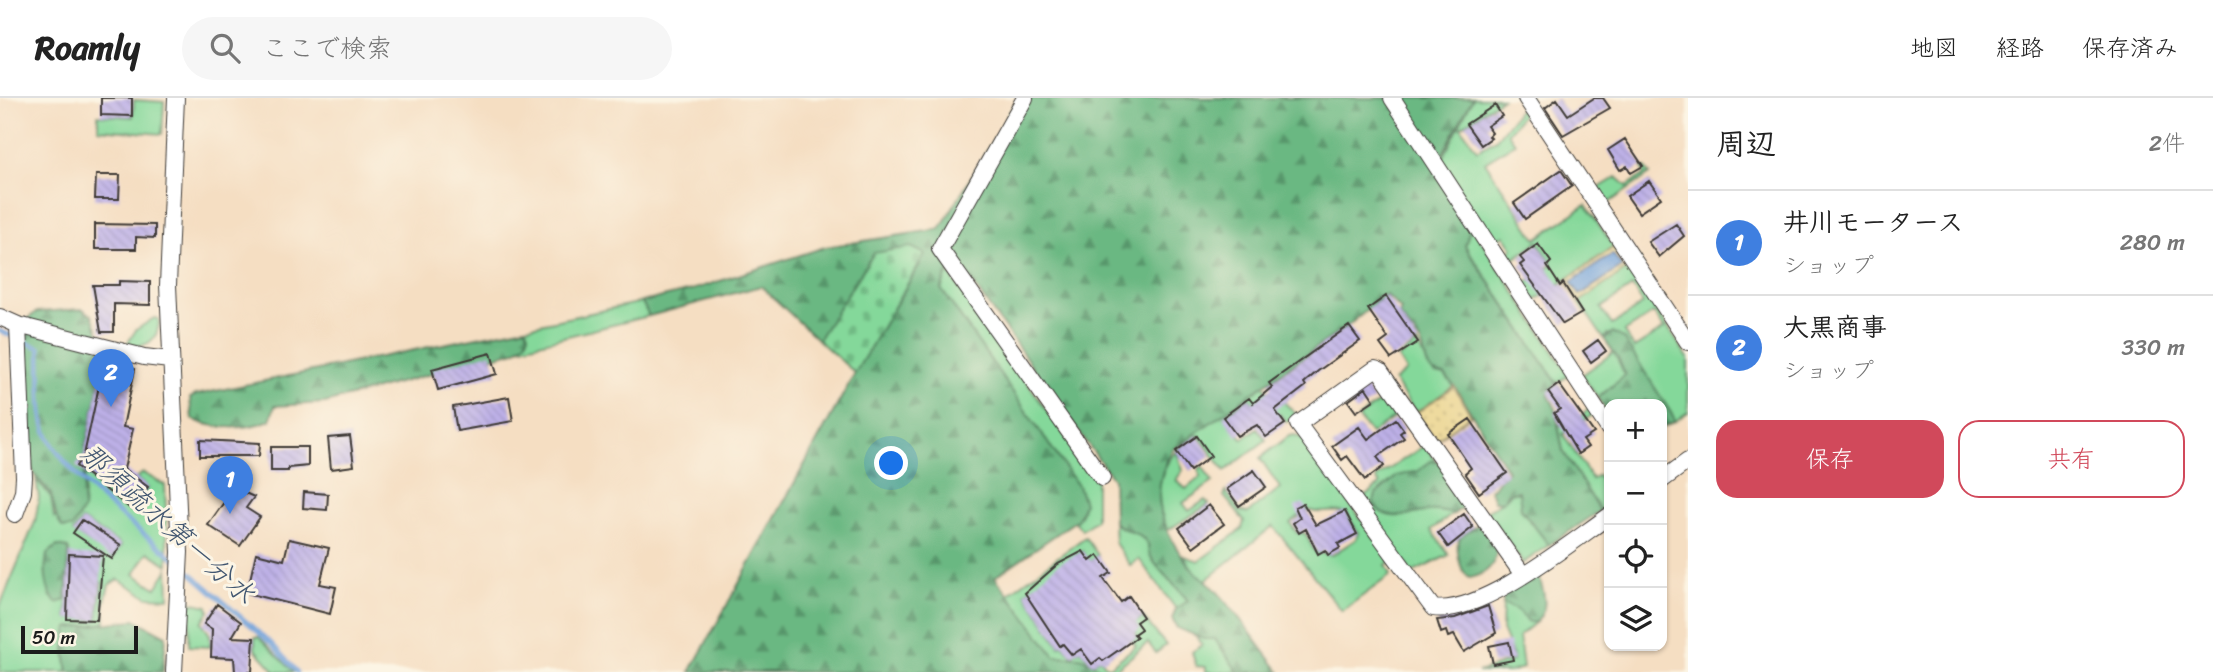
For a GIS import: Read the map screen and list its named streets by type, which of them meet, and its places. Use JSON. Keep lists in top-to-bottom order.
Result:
{
  "water": ["那須疏水第一分水"],
  "scale_bar": "50 m",
  "page": {
    "header": "Roamly",
    "search": "ここで検索",
    "nav": ["地図", "経路", "保存済み"],
    "heading": ["周辺", "2件"],
    "list": [
      {
        "mark": "1",
        "name": "井川モータース",
        "note": "ショップ",
        "value": "280 m"
      },
      {
        "mark": "2",
        "name": "大黒商事",
        "note": "ショップ",
        "value": "330 m"
      }
    ],
    "pins": ["2", "1"],
    "map_buttons": ["+", "−"],
    "buttons": ["保存", "共有"],
    "scale": "50 m"
  }
}
